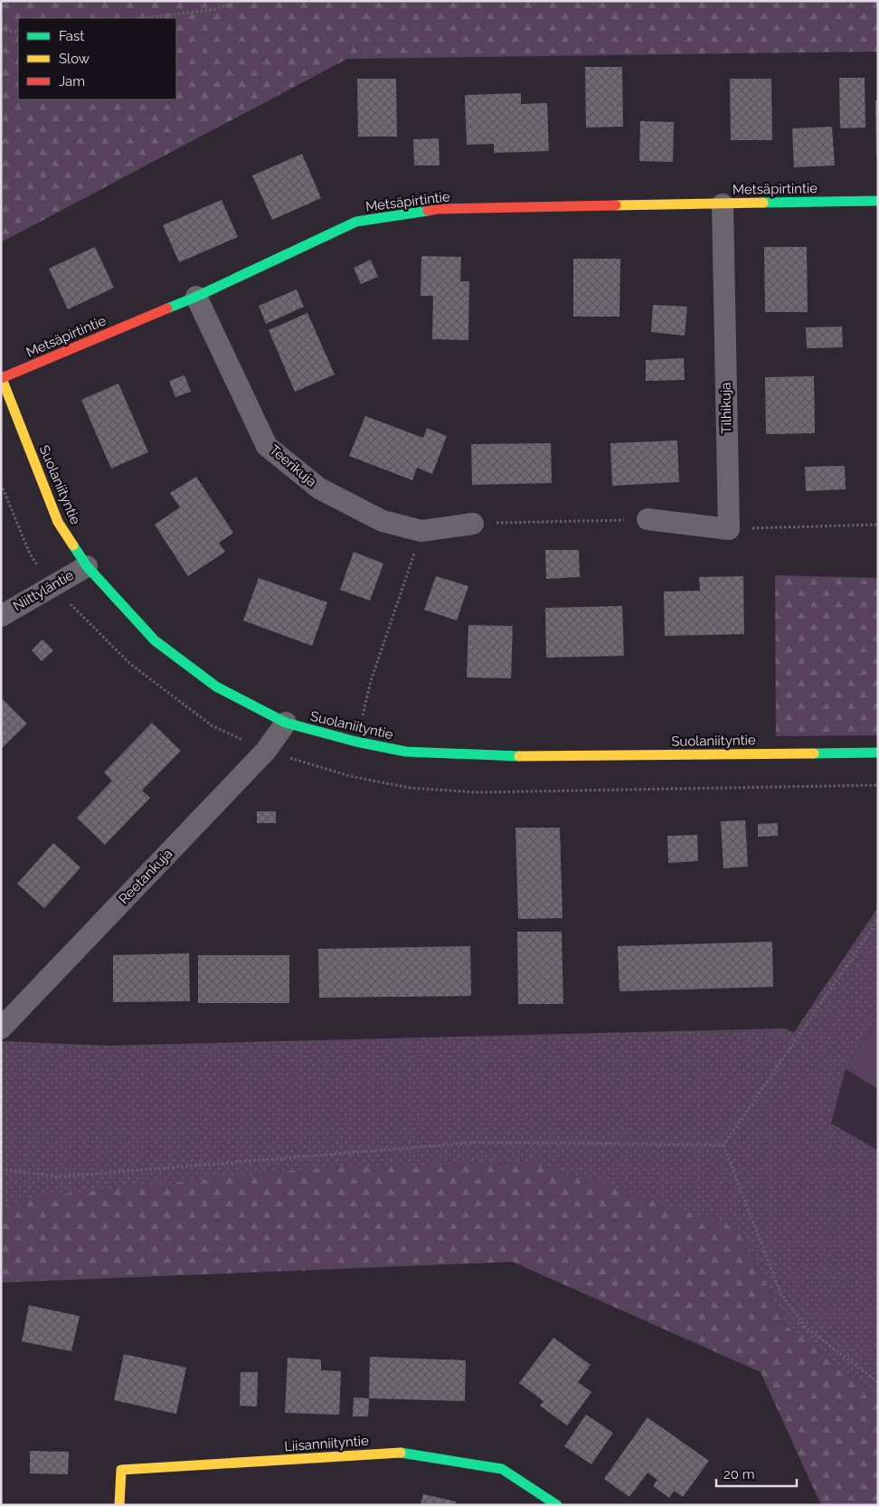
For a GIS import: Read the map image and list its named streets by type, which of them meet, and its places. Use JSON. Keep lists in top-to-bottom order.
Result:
{
  "streets": {
    "street": [
      "Metsäpirtintie",
      "Tilhikuja",
      "Teerikuja",
      "Suolaniityntie",
      "Niittyläntie",
      "Reetankuja",
      "Liisanniityntie"
    ]
  },
  "crossings": [
    ["Metsäpirtintie", "Tilhikuja"],
    ["Metsäpirtintie", "Teerikuja"],
    ["Metsäpirtintie", "Suolaniityntie"],
    ["Suolaniityntie", "Niittyläntie"],
    ["Suolaniityntie", "Reetankuja"]
  ],
  "legend": ["Fast", "Slow", "Jam"],
  "scale_bar": "20 m"
}
